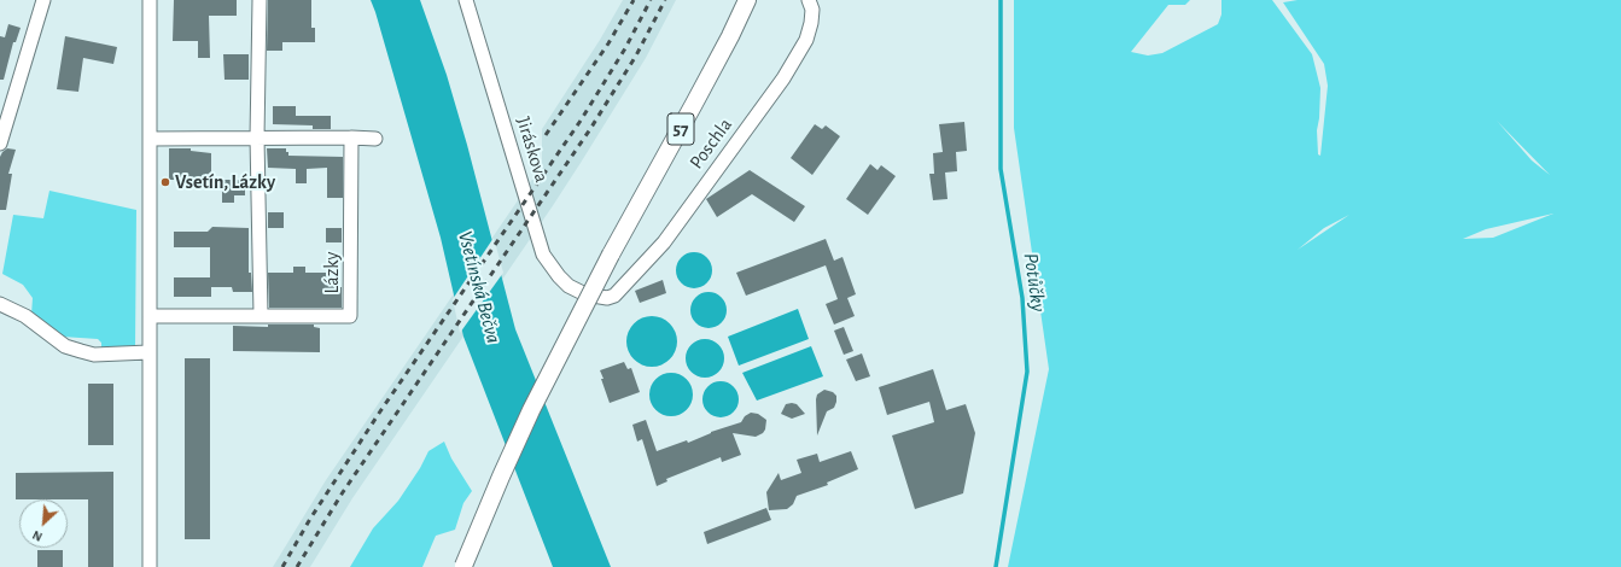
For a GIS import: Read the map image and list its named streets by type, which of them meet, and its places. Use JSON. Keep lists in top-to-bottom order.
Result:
{
  "streets": {
    "main road": ["57"],
    "street": ["Poschla", "Jiráskova", "Lázky"]
  },
  "crossings": [
    ["Poschla", "Jiráskova"]
  ],
  "water": ["Potůčky", "Vsetínská Bečva"],
  "places": ["Vsetín, Lázky"],
  "north": "bottom left"
}
